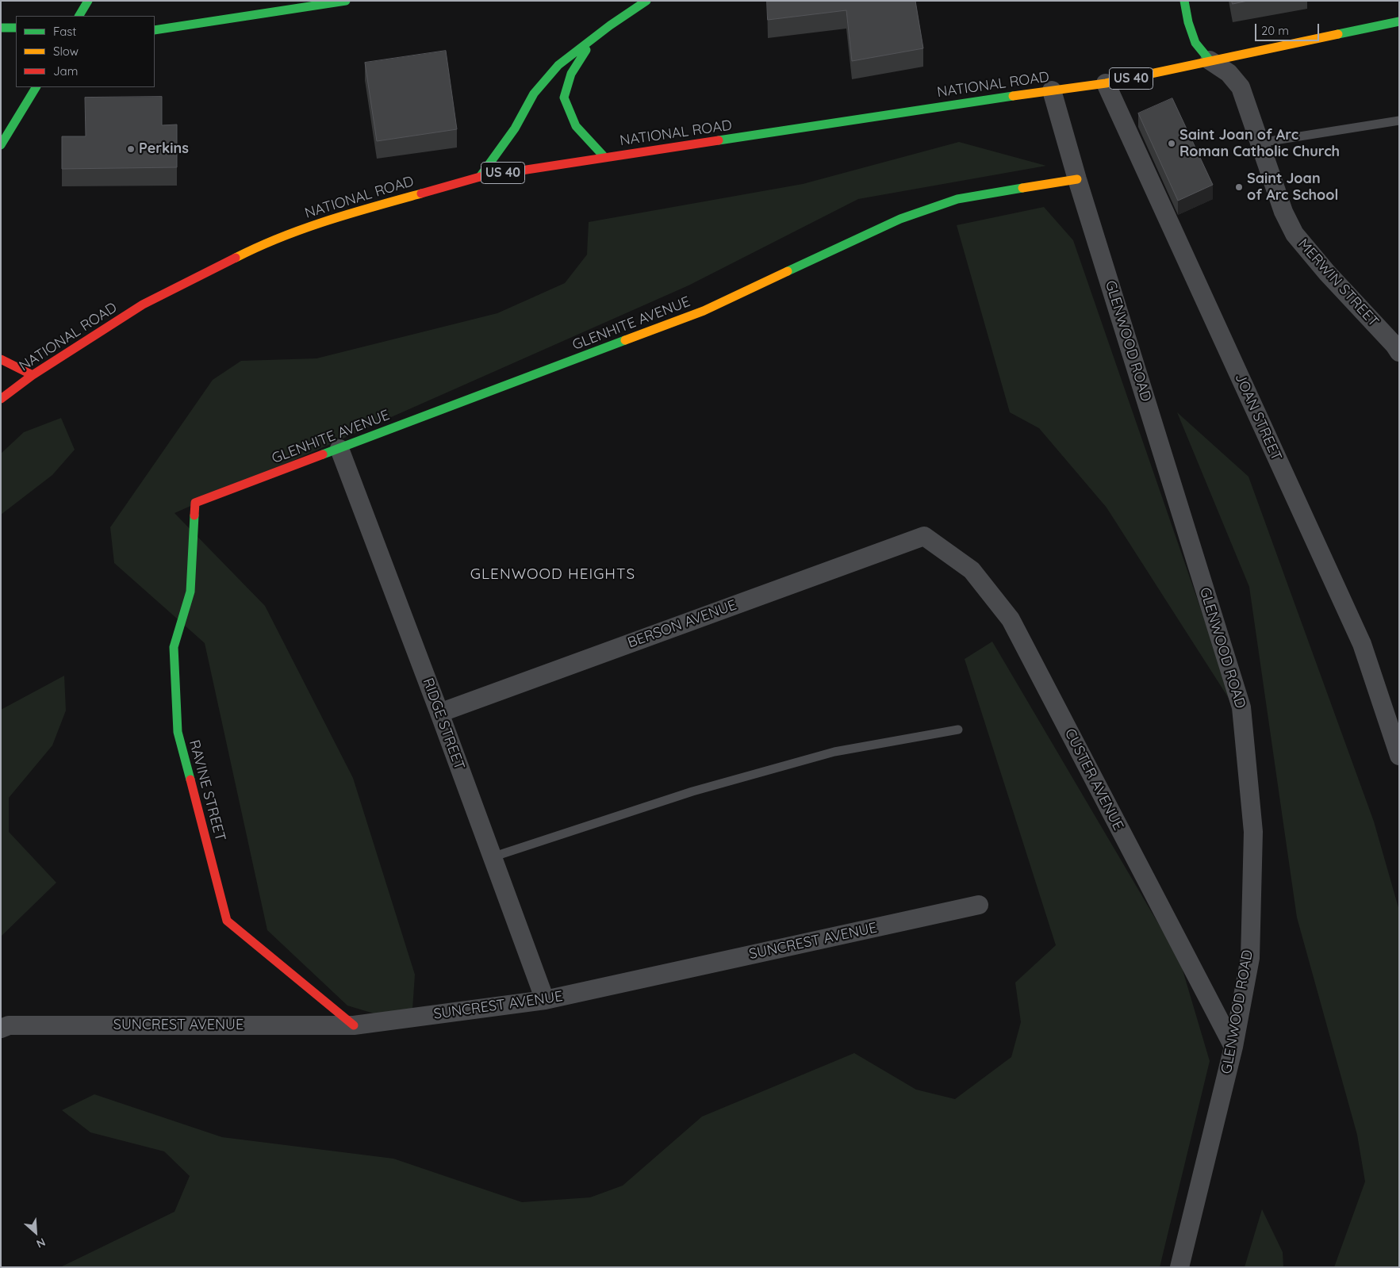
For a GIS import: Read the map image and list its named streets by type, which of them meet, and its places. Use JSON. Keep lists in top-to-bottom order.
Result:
{
  "streets": {
    "main road": [
      "US 40",
      "NATIONAL ROAD",
      "MERWIN STREET",
      "GLENHITE AVENUE",
      "RAVINE STREET"
    ],
    "street": [
      "GLENWOOD ROAD",
      "JOAN STREET",
      "BERSON AVENUE",
      "RIDGE STREET",
      "CUSTER AVENUE",
      "SUNCREST AVENUE"
    ]
  },
  "crossings": [
    ["NATIONAL ROAD", "MERWIN STREET"],
    ["NATIONAL ROAD", "GLENWOOD ROAD"],
    ["NATIONAL ROAD", "JOAN STREET"],
    ["GLENHITE AVENUE", "GLENWOOD ROAD"],
    ["GLENHITE AVENUE", "RIDGE STREET"],
    ["GLENHITE AVENUE", "RAVINE STREET"],
    ["GLENWOOD ROAD", "CUSTER AVENUE"],
    ["BERSON AVENUE", "RIDGE STREET"],
    ["BERSON AVENUE", "CUSTER AVENUE"],
    ["RIDGE STREET", "SUNCREST AVENUE"],
    ["RAVINE STREET", "SUNCREST AVENUE"]
  ],
  "districts": ["GLENWOOD HEIGHTS"],
  "places": ["Saint Joan of Arc Roman Catholic Church", "Perkins", "Saint Joan of Arc School"],
  "legend": ["Fast", "Slow", "Jam"],
  "scale_bar": "20 m",
  "north": "bottom right"
}
